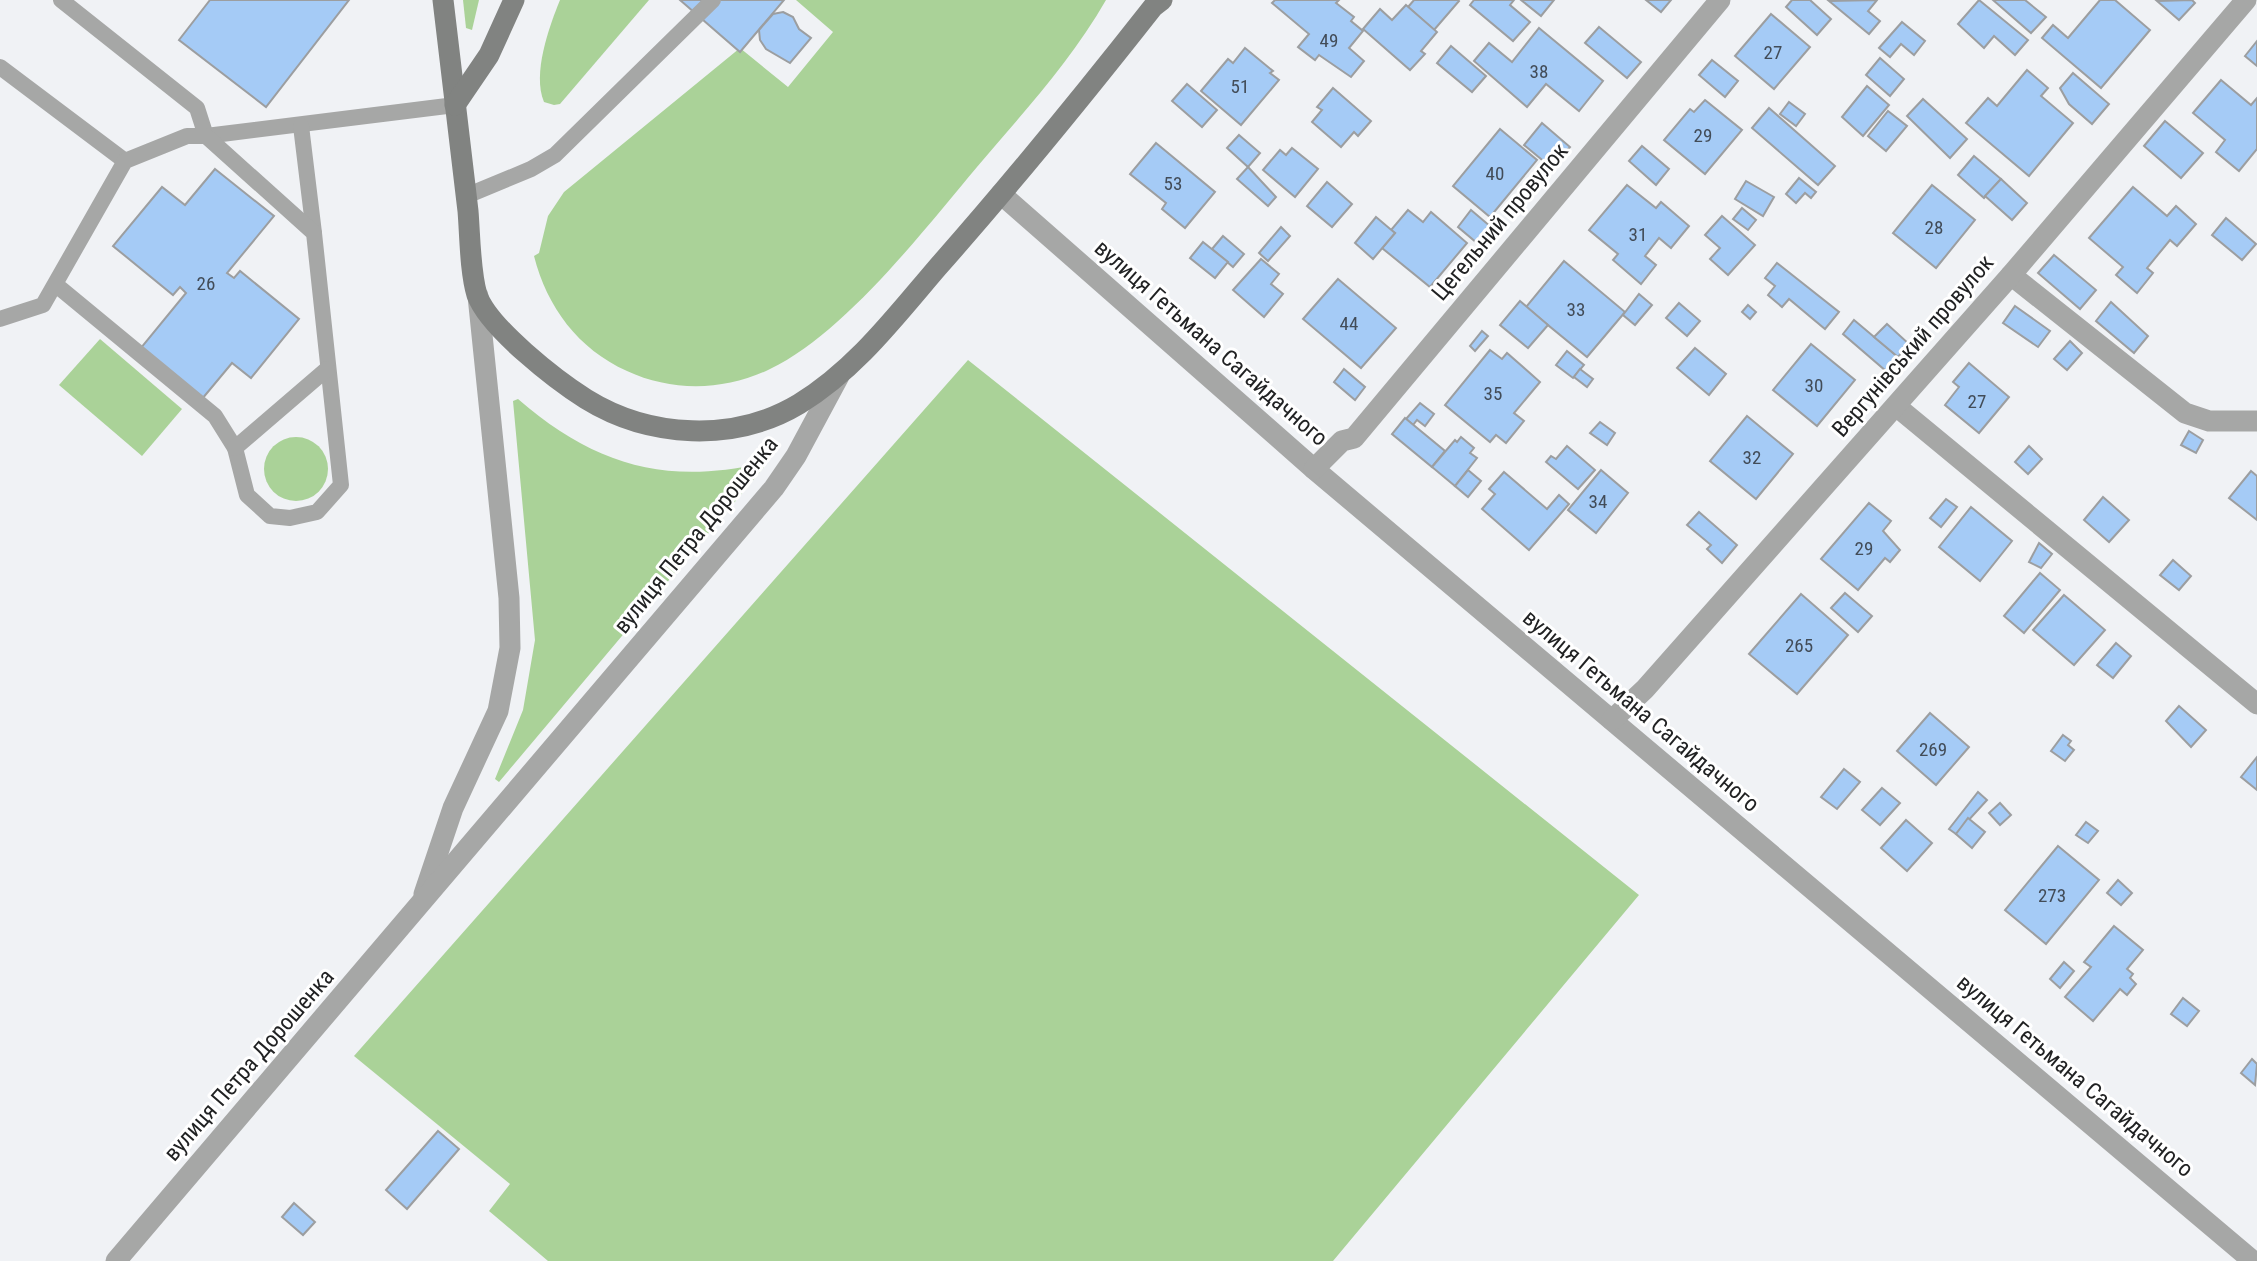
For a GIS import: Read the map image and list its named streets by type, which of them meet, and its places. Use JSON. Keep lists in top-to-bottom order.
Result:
{
  "streets": {
    "main road": ["вулиця Петра Дорошенка"],
    "street": ["Цегельний провулок", "вулиця Гетьмана Сагайдачного", "Вергунівський провулок"]
  },
  "crossings": [
    ["Цегельний провулок", "вулиця Гетьмана Сагайдачного"],
    ["вулиця Гетьмана Сагайдачного", "Вергунівський провулок"],
    ["вулиця Гетьмана Сагайдачного", "вулиця Петра Дорошенка"]
  ],
  "house_numbers": [
    "49",
    "27",
    "38",
    "51",
    "29",
    "40",
    "53",
    "28",
    "31",
    "26",
    "33",
    "44",
    "30",
    "35",
    "27",
    "32",
    "34",
    "29",
    "265",
    "269",
    "273"
  ]
}
